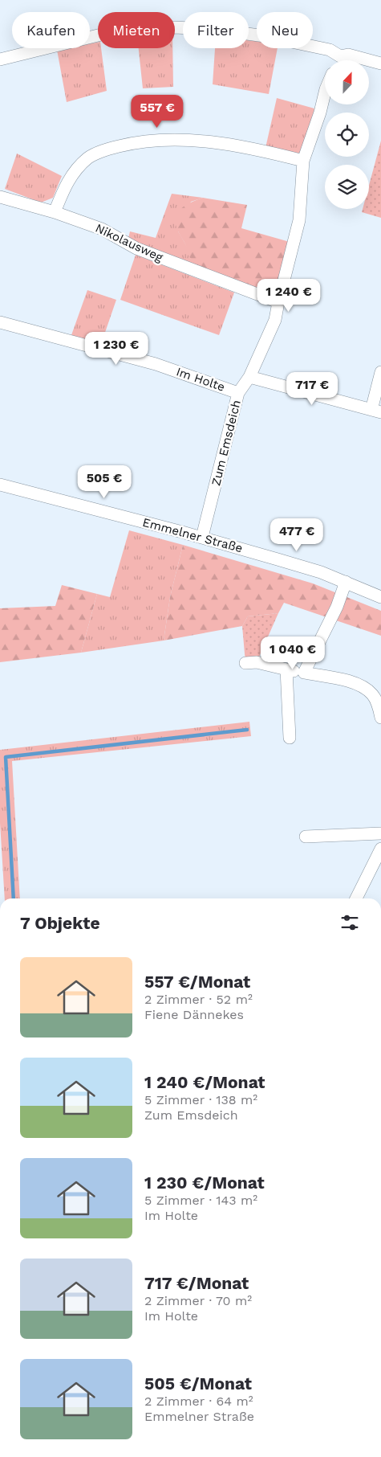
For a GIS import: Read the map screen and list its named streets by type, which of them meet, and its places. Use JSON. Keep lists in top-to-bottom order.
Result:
{
  "streets": {
    "street": [
      "Nikolausweg",
      "Im Holte",
      "Zum Emsdeich",
      "Emmelner Straße"
    ]
  },
  "crossings": [
    ["Nikolausweg", "Zum Emsdeich"],
    ["Im Holte", "Zum Emsdeich"],
    ["Zum Emsdeich", "Emmelner Straße"]
  ],
  "north": "top",
  "page": {
    "chip": [
      "Kaufen",
      "Mieten",
      "Filter",
      "Neu"
    ],
    "price": [
      "557 €",
      "1 240 €",
      "1 230 €",
      "717 €",
      "505 €",
      "477 €",
      "1 040 €"
    ],
    "heading": "7 Objekte",
    "list": [
      {
        "name": "557 €/Monat",
        "note": "2 Zimmer · 52 m² · Fiene Dännekes"
      },
      {
        "name": "1 240 €/Monat",
        "note": "5 Zimmer · 138 m² · Zum Emsdeich"
      },
      {
        "name": "1 230 €/Monat",
        "note": "5 Zimmer · 143 m² · Im Holte"
      },
      {
        "name": "717 €/Monat",
        "note": "2 Zimmer · 70 m² · Im Holte"
      },
      {
        "name": "505 €/Monat",
        "note": "2 Zimmer · 64 m² · Emmelner Straße"
      }
    ]
  }
}
